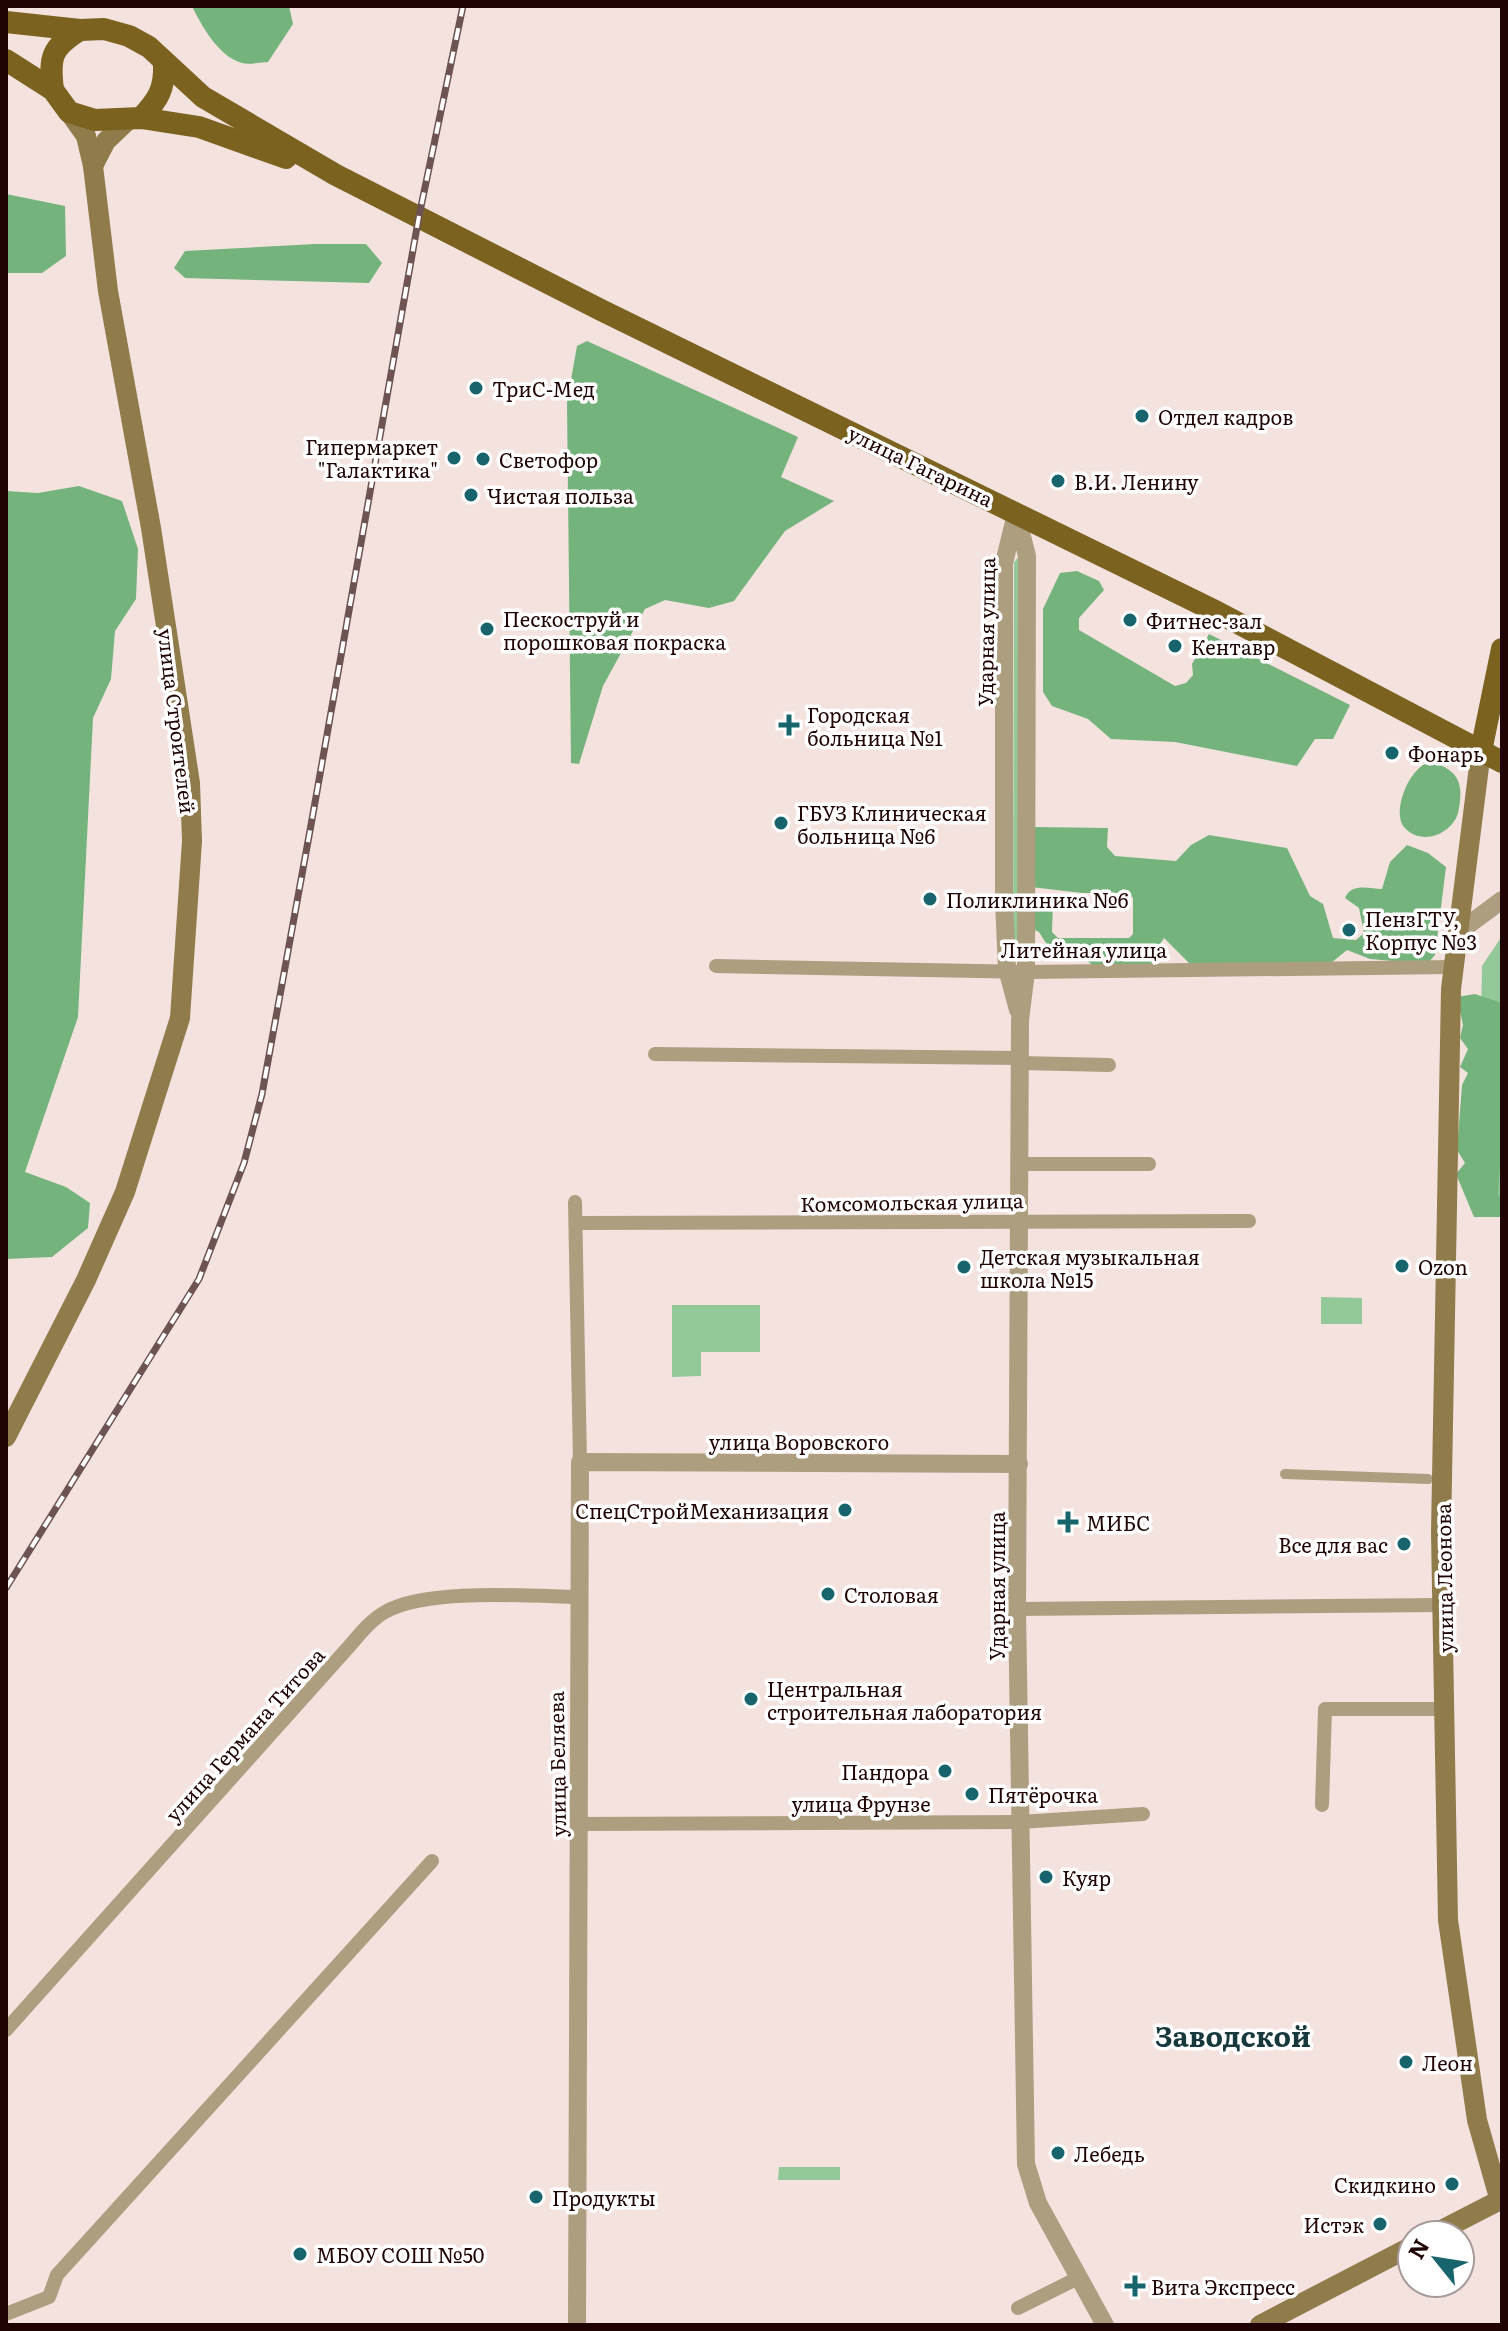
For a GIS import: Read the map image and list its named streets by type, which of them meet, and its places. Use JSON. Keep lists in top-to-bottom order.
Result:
{
  "streets": {
    "main road": ["улица Гагарина", "улица Строителей", "улица Леонова"],
    "street": [
      "Ударная улица",
      "Литейная улица",
      "Комсомольская улица",
      "улица Воровского",
      "улица Германа Титова",
      "улица Беляева",
      "улица Фрунзе"
    ]
  },
  "crossings": [
    ["улица Гагарина", "Ударная улица"],
    ["улица Гагарина", "улица Леонова"],
    ["Ударная улица", "Литейная улица"],
    ["Ударная улица", "Комсомольская улица"],
    ["Ударная улица", "улица Воровского"],
    ["Ударная улица", "улица Фрунзе"],
    ["Литейная улица", "улица Леонова"],
    ["Комсомольская улица", "улица Беляева"],
    ["улица Воровского", "улица Беляева"],
    ["улица Германа Титова", "улица Беляева"],
    ["улица Беляева", "улица Фрунзе"]
  ],
  "districts": ["Заводской"],
  "places": {
    "other": [
      "ТриС-Мед",
      "Отдел кадров",
      "Гипермаркет \"Галактика\"",
      "Светофор",
      "В.И. Ленину",
      "Чистая польза",
      "Фитнес-зал",
      "Пескоструй и порошковая покраска",
      "Кентавр",
      "Фонарь",
      "ГБУЗ Клиническая больница №6",
      "Поликлиника №6",
      "ПензГТУ, Корпус №3",
      "Ozon",
      "Детская музыкальная школа №15",
      "СпецСтройМеханизация",
      "Все для вас",
      "Столовая",
      "Центральная строительная лаборатория",
      "Пандора",
      "Пятёрочка",
      "Куяр",
      "Леон",
      "Лебедь",
      "Скидкино",
      "Продукты",
      "Истэк",
      "МБОУ СОШ №50"
    ],
    "health": ["Городская больница №1", "МИБС", "Вита Экспресс"]
  },
  "north": "top left"
}
